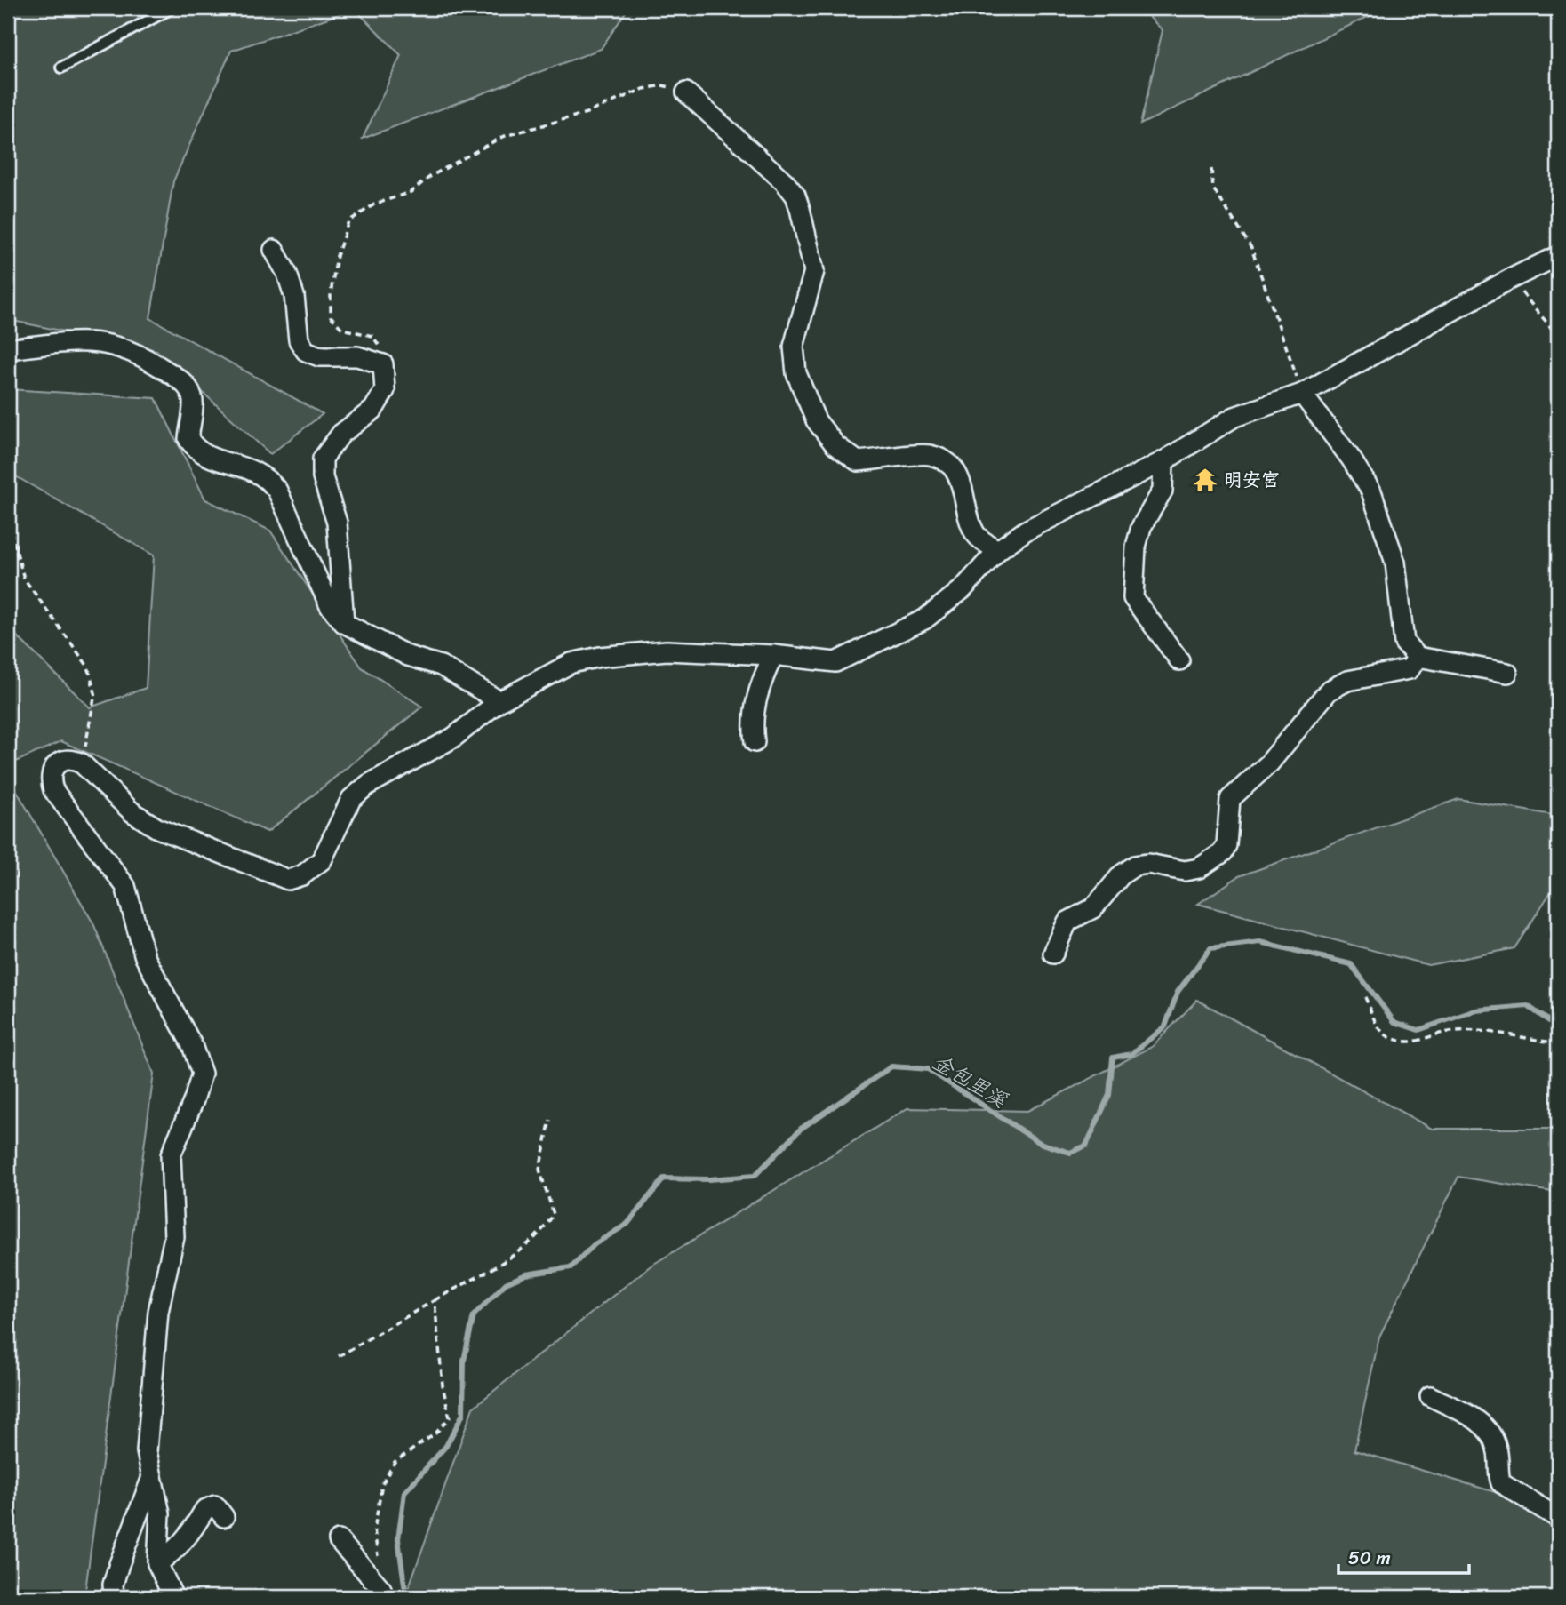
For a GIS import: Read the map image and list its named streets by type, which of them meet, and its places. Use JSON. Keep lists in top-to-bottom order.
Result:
{
  "water": ["金包里溪"],
  "places": {
    "temple": ["明安宮"]
  },
  "scale_bar": "50 m"
}
